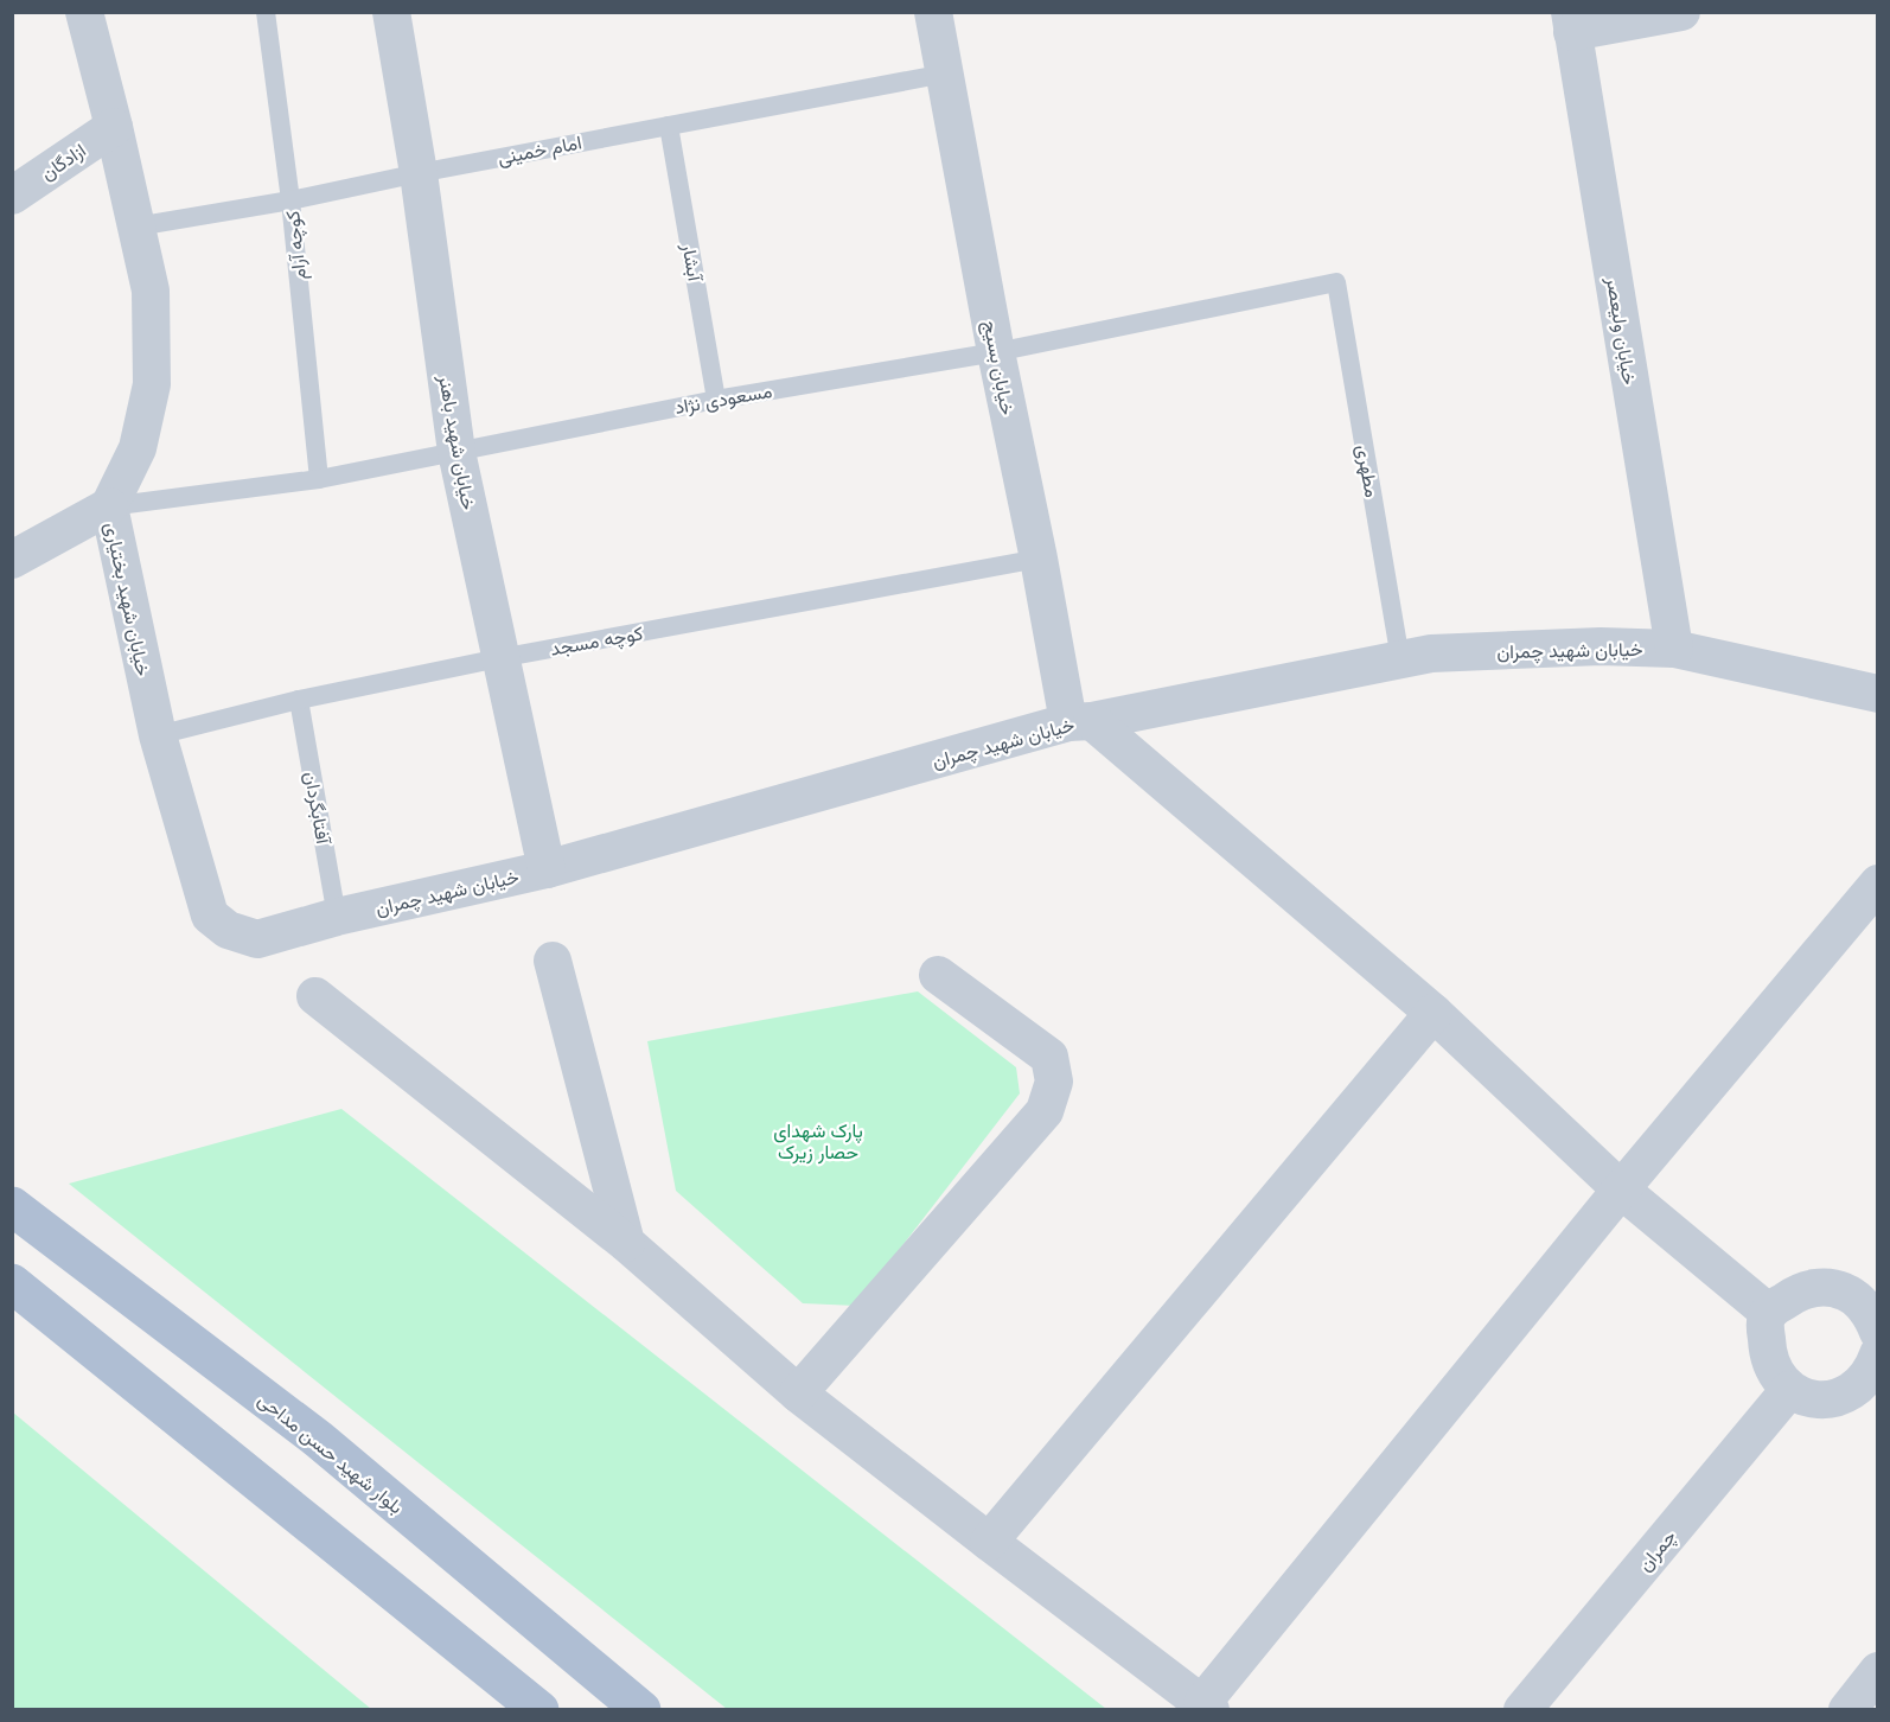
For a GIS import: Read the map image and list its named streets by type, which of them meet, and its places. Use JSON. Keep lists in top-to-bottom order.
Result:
{
  "streets": {
    "main road": ["بلوار شهید حسن مداحی"],
    "street": [
      "ازادگان",
      "خیابان ولیعصر",
      "خیابان بسیج",
      "خیابان شهید باهنر",
      "خیابان شهید بختیاری",
      "خیابان شهید چمران",
      "چمران"
    ],
    "lane": [
      "امام خمینی",
      "کوچه آرام",
      "آبشار",
      "مسعودی نژاد",
      "مطهری",
      "کوچه مسجد",
      "آفتابگردان"
    ]
  },
  "crossings": [
    ["امام خمینی", "کوچه آرام"],
    ["امام خمینی", "آبشار"],
    ["امام خمینی", "خیابان بسیج"],
    ["امام خمینی", "خیابان شهید باهنر"],
    ["امام خمینی", "خیابان شهید بختیاری"],
    ["ازادگان", "خیابان شهید بختیاری"],
    ["کوچه آرام", "مسعودی نژاد"],
    ["آبشار", "مسعودی نژاد"],
    ["خیابان ولیعصر", "خیابان شهید چمران"],
    ["خیابان بسیج", "مسعودی نژاد"],
    ["خیابان بسیج", "کوچه مسجد"],
    ["خیابان بسیج", "خیابان شهید چمران"],
    ["مسعودی نژاد", "خیابان شهید باهنر"],
    ["مسعودی نژاد", "مطهری"],
    ["مسعودی نژاد", "خیابان شهید بختیاری"],
    ["خیابان شهید باهنر", "کوچه مسجد"],
    ["خیابان شهید باهنر", "خیابان شهید چمران"],
    ["مطهری", "خیابان شهید چمران"],
    ["خیابان شهید بختیاری", "کوچه مسجد"],
    ["خیابان شهید بختیاری", "خیابان شهید چمران"],
    ["کوچه مسجد", "آفتابگردان"],
    ["خیابان شهید چمران", "آفتابگردان"]
  ],
  "parks": ["پارک شهدای حصار زیرک"]
}
